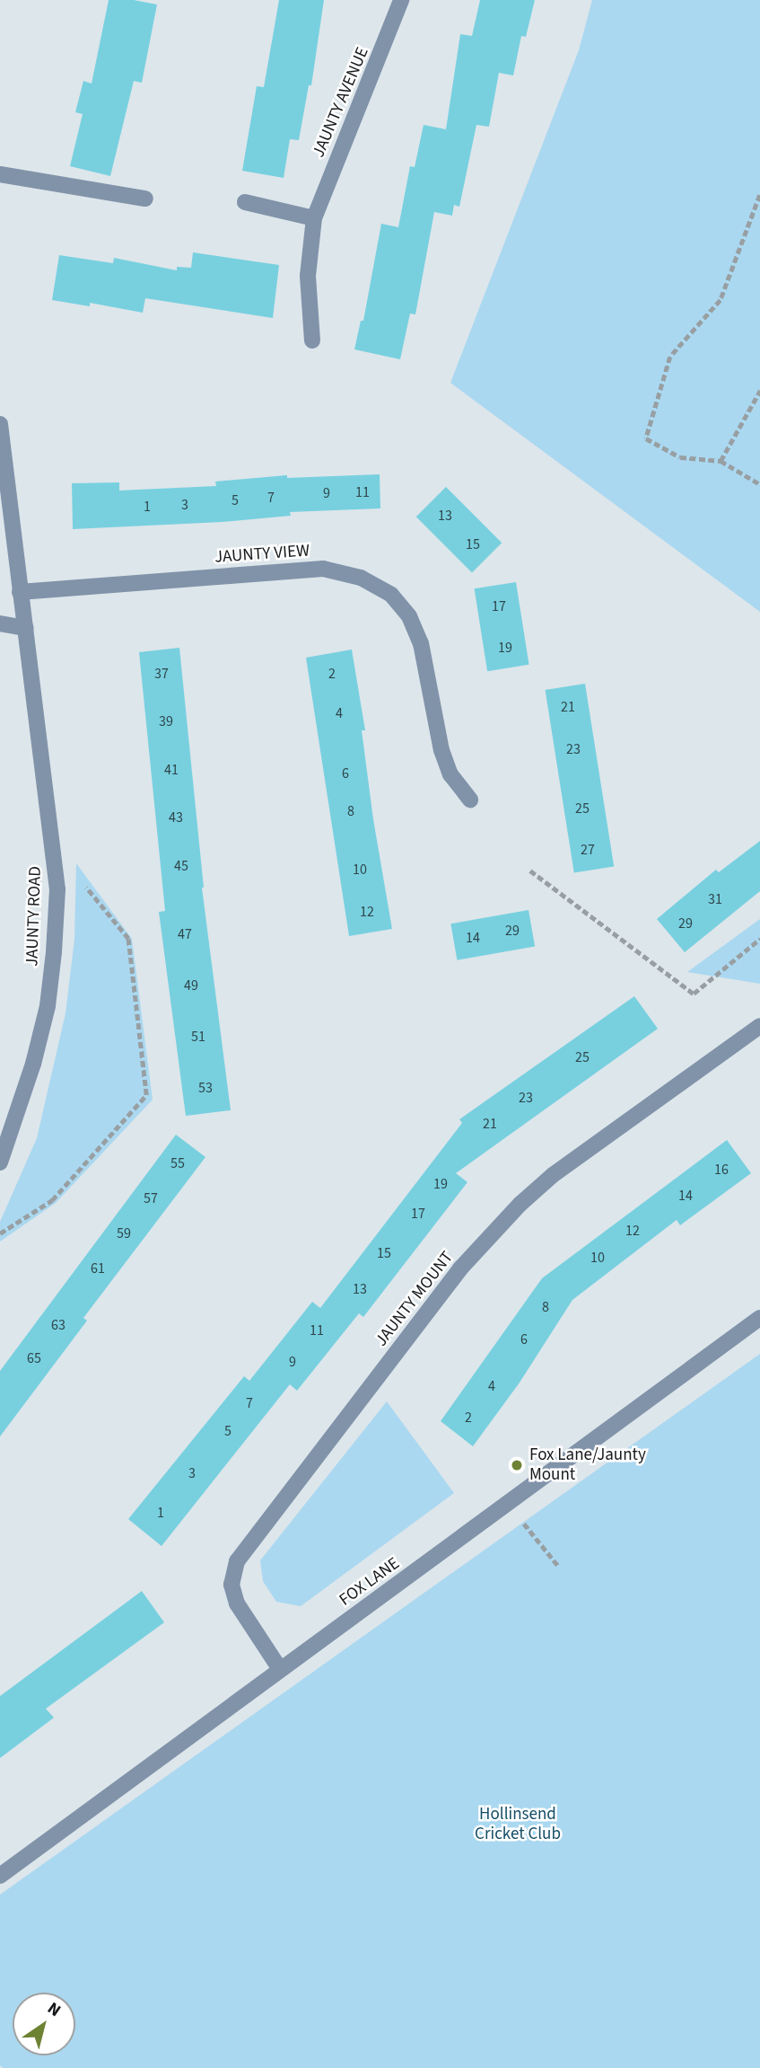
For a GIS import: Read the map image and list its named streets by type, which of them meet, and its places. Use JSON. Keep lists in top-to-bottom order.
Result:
{
  "streets": {
    "street": [
      "JAUNTY AVENUE",
      "JAUNTY VIEW",
      "JAUNTY ROAD",
      "JAUNTY MOUNT",
      "FOX LANE"
    ]
  },
  "crossings": [
    ["JAUNTY VIEW", "JAUNTY ROAD"],
    ["JAUNTY MOUNT", "FOX LANE"]
  ],
  "parks": ["Hollinsend Cricket Club"],
  "places": ["Fox Lane/Jaunty Mount"],
  "house_numbers": [
    "11",
    "9",
    "7",
    "5",
    "3",
    "1",
    "13",
    "15",
    "17",
    "19",
    "37",
    "2",
    "21",
    "4",
    "39",
    "23",
    "41",
    "6",
    "25",
    "8",
    "43",
    "27",
    "45",
    "10",
    "31",
    "12",
    "29",
    "29",
    "47",
    "14",
    "49",
    "51",
    "25",
    "53",
    "23",
    "21",
    "55",
    "16",
    "19",
    "14",
    "57",
    "17",
    "12",
    "59",
    "15",
    "10",
    "61",
    "13",
    "8",
    "63",
    "11",
    "6",
    "65",
    "9",
    "4",
    "7",
    "2",
    "5",
    "3",
    "1"
  ],
  "north": "top right"
}
